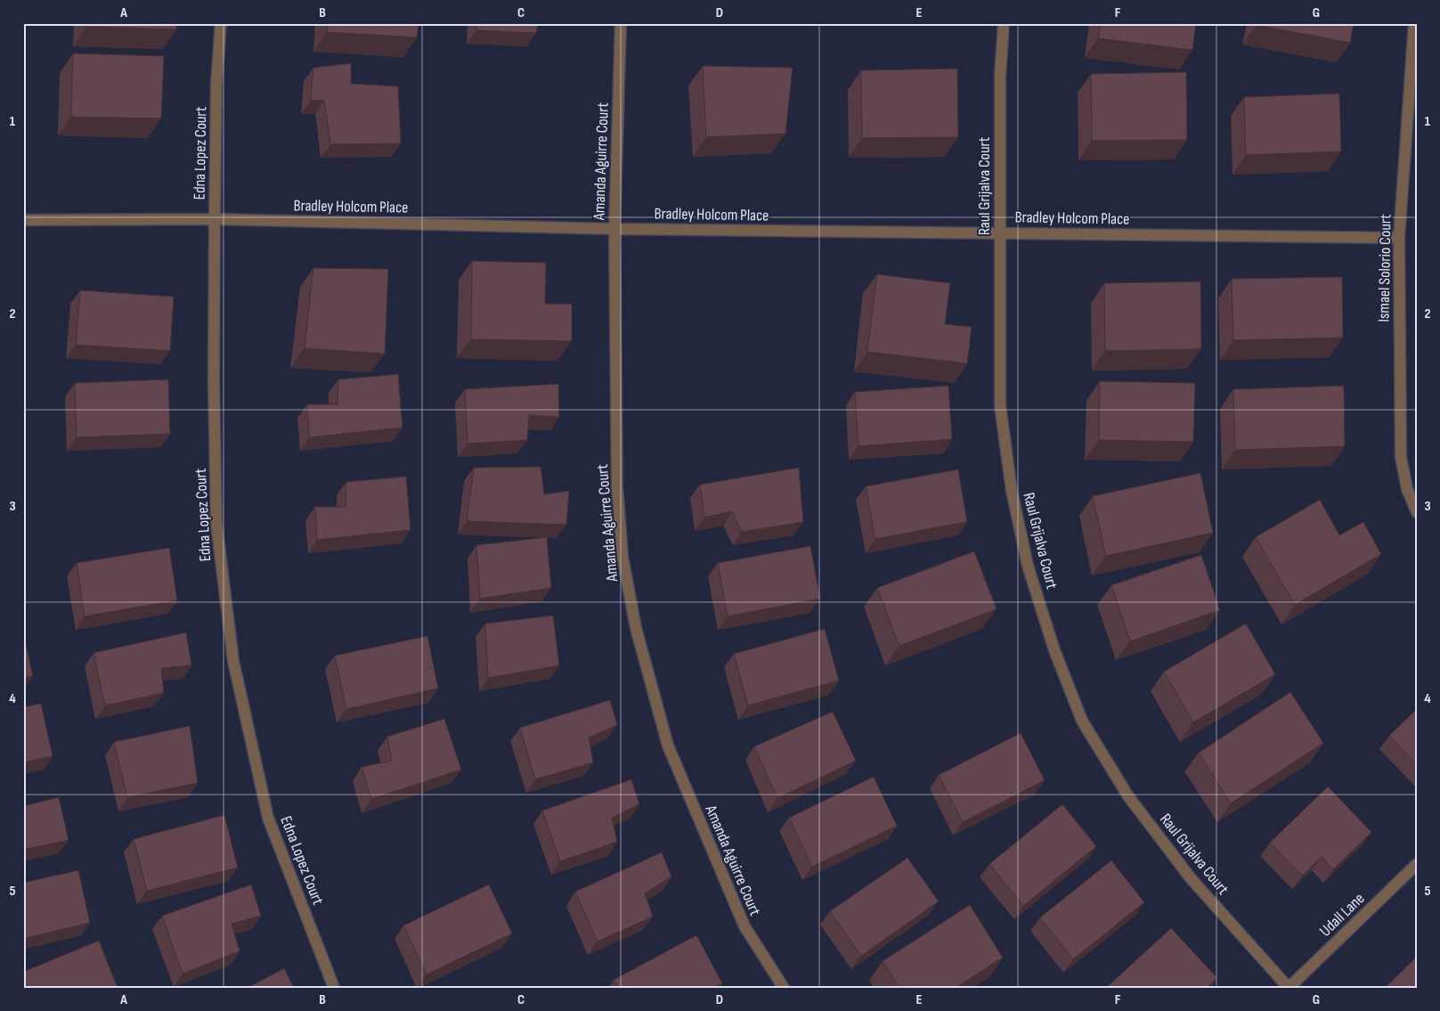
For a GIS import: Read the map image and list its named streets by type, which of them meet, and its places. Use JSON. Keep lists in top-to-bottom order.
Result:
{
  "streets": {
    "street": [
      "Edna Lopez Court",
      "Amanda Aguirre Court",
      "Raul Grijalva Court",
      "Bradley Holcom Place",
      "Ismael Solorio Court",
      "Udall Lane"
    ]
  },
  "crossings": [
    ["Edna Lopez Court", "Bradley Holcom Place"],
    ["Amanda Aguirre Court", "Bradley Holcom Place"],
    ["Raul Grijalva Court", "Bradley Holcom Place"],
    ["Raul Grijalva Court", "Udall Lane"],
    ["Bradley Holcom Place", "Ismael Solorio Court"]
  ],
  "grid": {
    "columns": [
      "A",
      "B",
      "C",
      "D",
      "E",
      "F",
      "G"
    ],
    "rows": [
      "1",
      "2",
      "3",
      "4",
      "5"
    ]
  }
}
